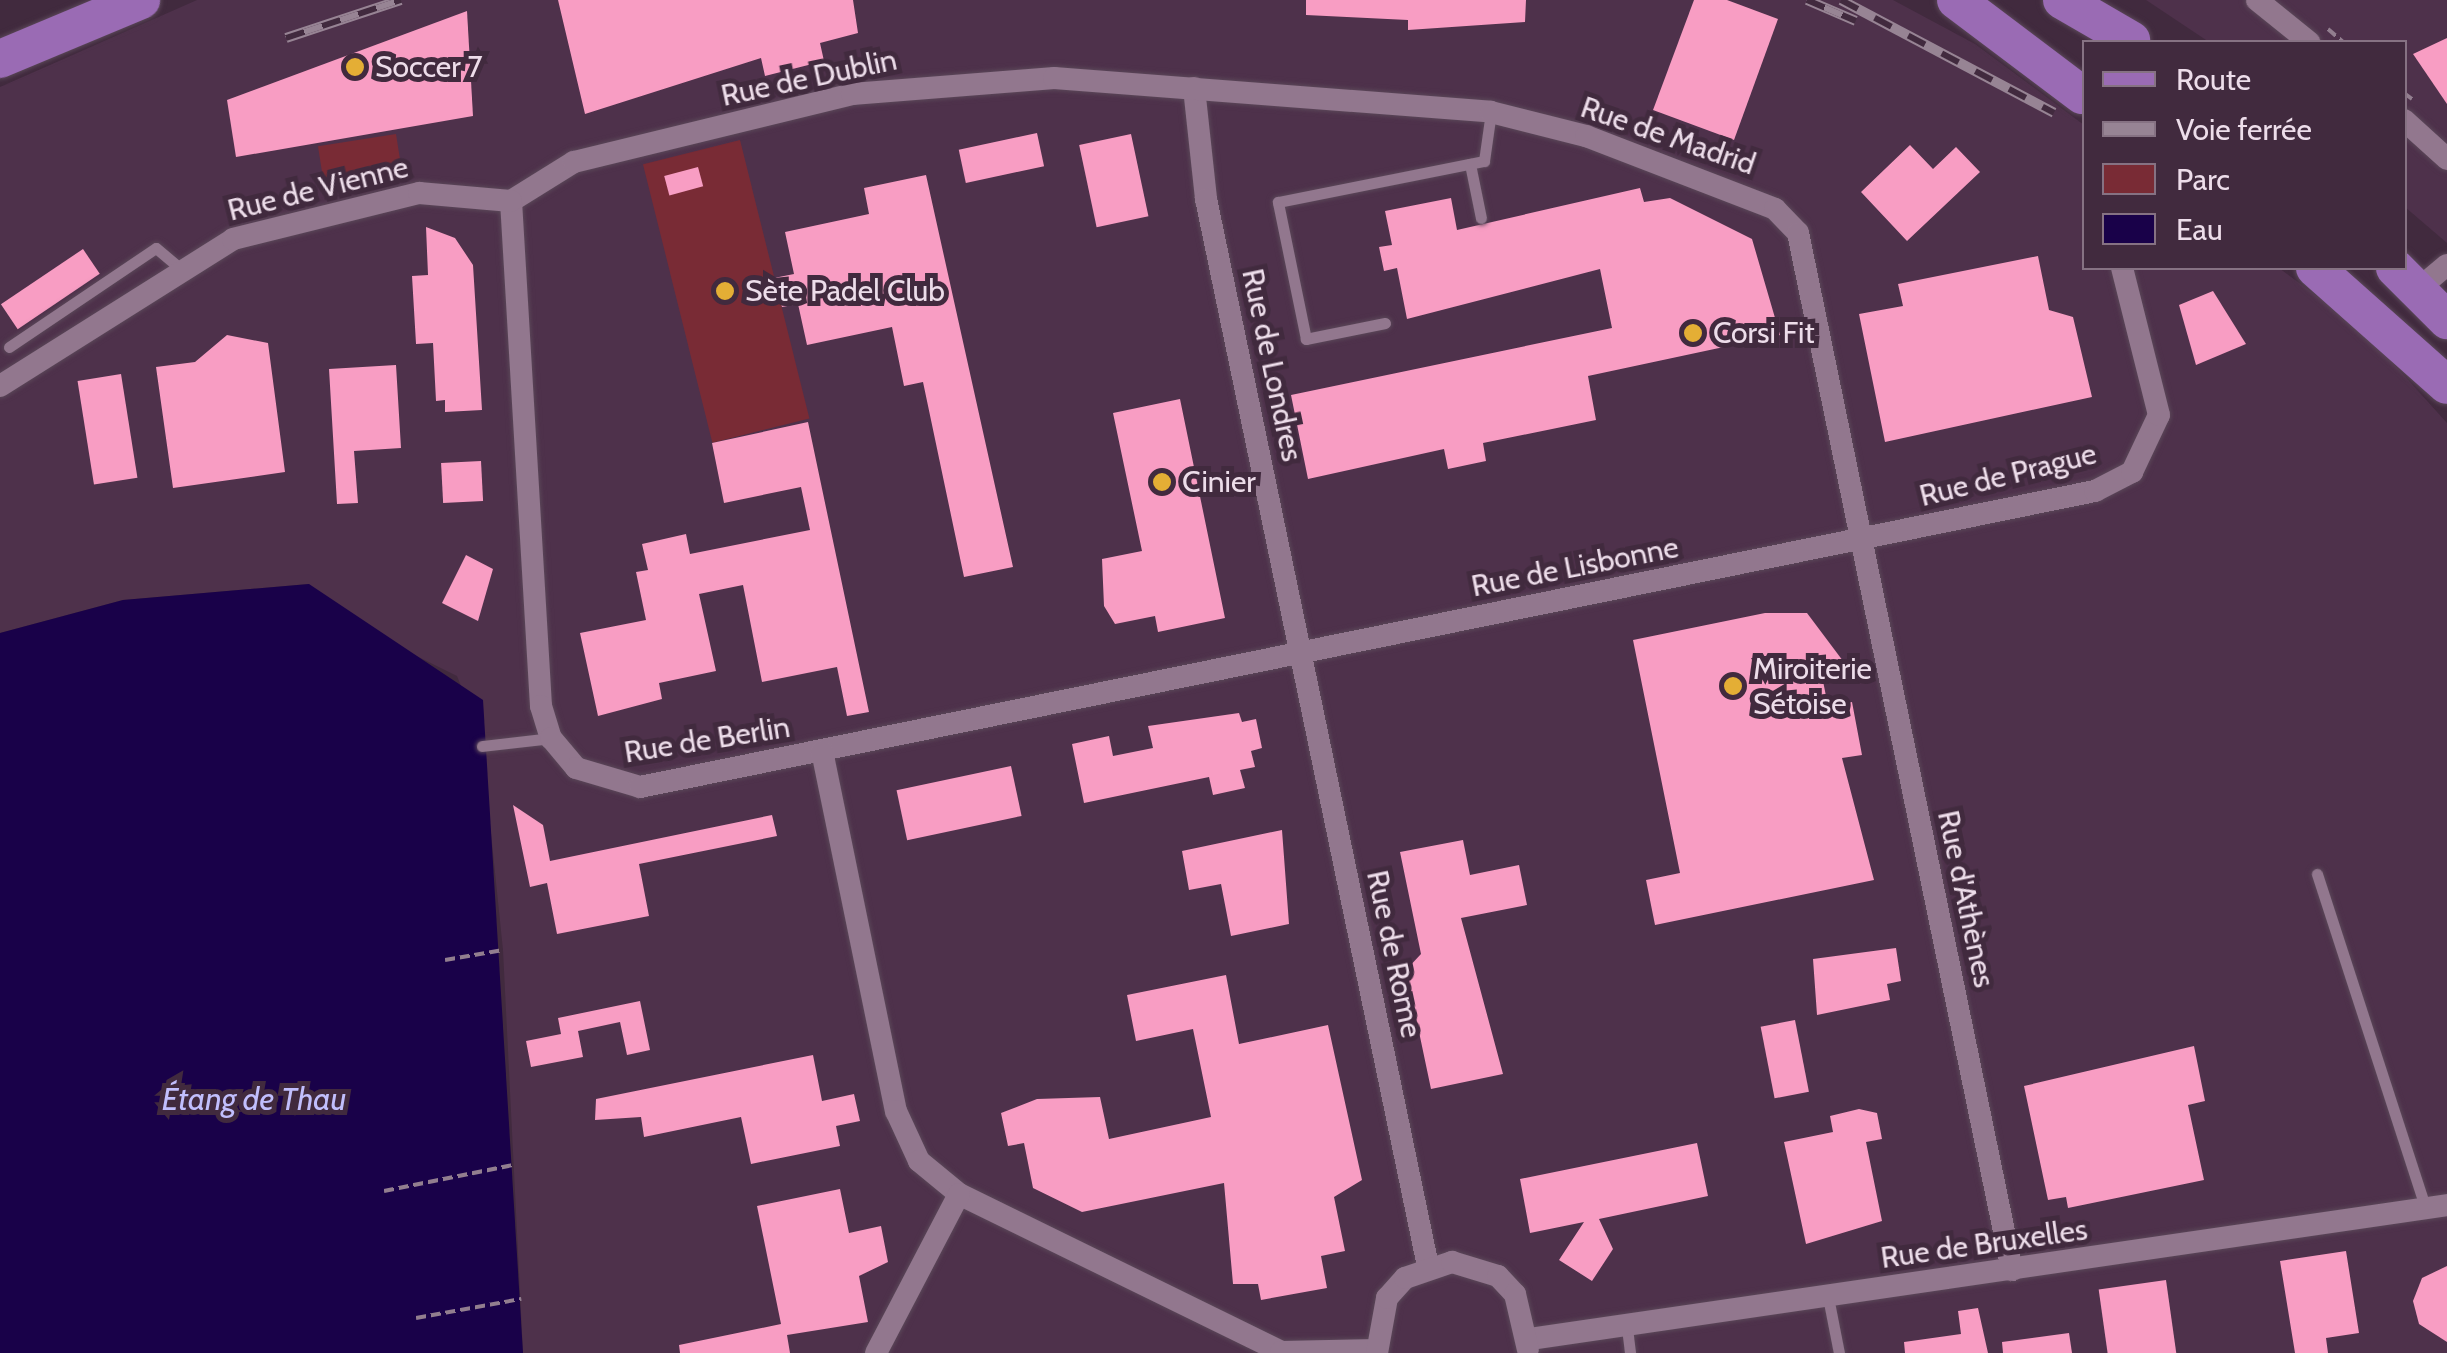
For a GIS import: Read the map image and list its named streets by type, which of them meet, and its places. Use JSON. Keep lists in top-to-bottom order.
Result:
{
  "streets": {
    "street": [
      "Rue de Dublin",
      "Rue de Madrid",
      "Rue de Vienne",
      "Rue de Londres",
      "Rue de Prague",
      "Rue de Lisbonne",
      "Rue de Berlin",
      "Rue d'Athènes",
      "Rue de Rome",
      "Rue de Bruxelles"
    ]
  },
  "crossings": [
    ["Rue de Dublin", "Rue de Madrid"],
    ["Rue de Dublin", "Rue de Vienne"],
    ["Rue de Dublin", "Rue de Londres"],
    ["Rue de Madrid", "Rue de Londres"],
    ["Rue de Madrid", "Rue de Prague"],
    ["Rue de Madrid", "Rue de Lisbonne"],
    ["Rue de Madrid", "Rue d'Athènes"],
    ["Rue de Londres", "Rue de Lisbonne"],
    ["Rue de Londres", "Rue de Berlin"],
    ["Rue de Londres", "Rue de Rome"],
    ["Rue de Prague", "Rue de Lisbonne"],
    ["Rue de Prague", "Rue d'Athènes"],
    ["Rue de Lisbonne", "Rue de Berlin"],
    ["Rue de Lisbonne", "Rue d'Athènes"],
    ["Rue de Lisbonne", "Rue de Rome"],
    ["Rue de Berlin", "Rue de Rome"],
    ["Rue d'Athènes", "Rue de Bruxelles"]
  ],
  "water": ["Étang de Thau"],
  "places": [
    "Soccer 7",
    "Sète Padel Club",
    "Corsi Fit",
    "Cinier",
    "Miroiterie Sétoise"
  ],
  "legend": [
    "Route",
    "Voie ferrée",
    "Parc",
    "Eau"
  ]
}
